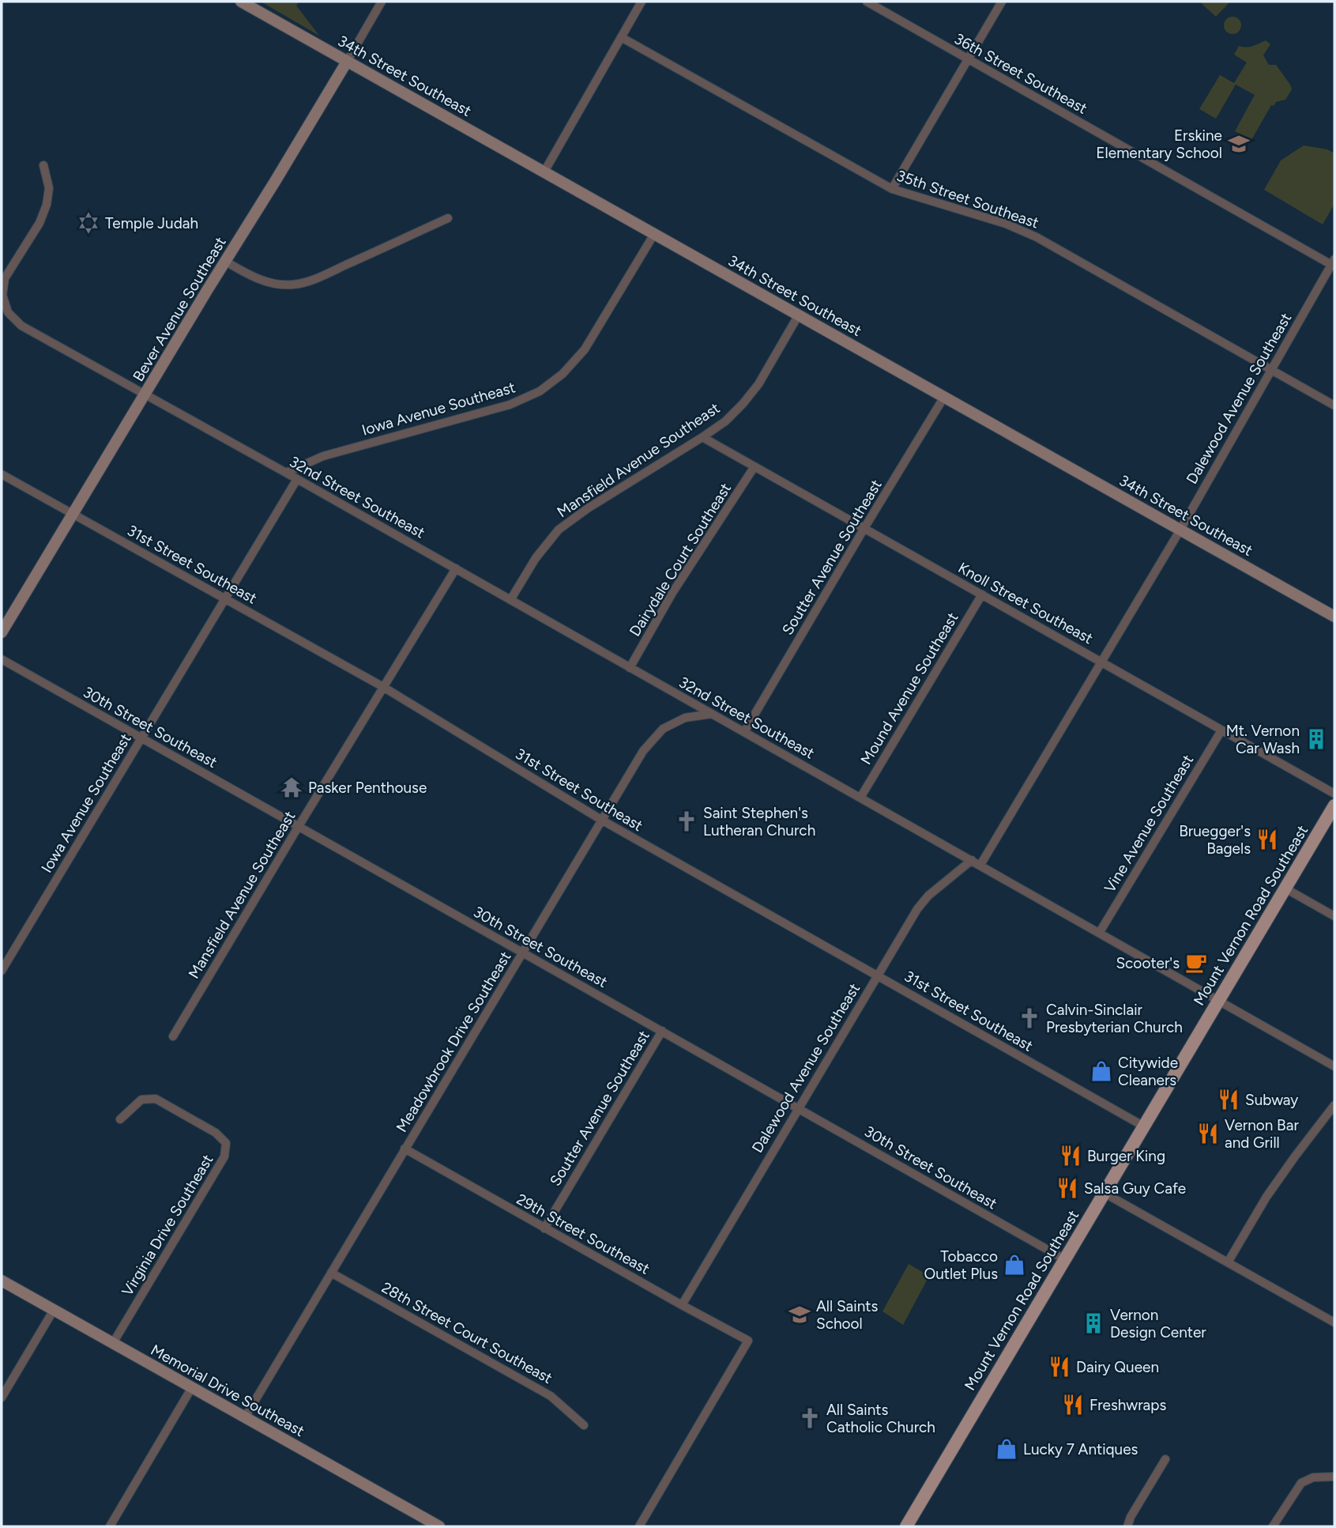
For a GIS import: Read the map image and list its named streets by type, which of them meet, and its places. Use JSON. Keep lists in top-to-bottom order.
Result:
{
  "streets": {
    "main road": ["Mount Vernon Road Southeast"],
    "street": [
      "36th Street Southeast",
      "34th Street Southeast",
      "35th Street Southeast",
      "Bever Avenue Southeast",
      "Dalewood Avenue Southeast",
      "Iowa Avenue Southeast",
      "Mansfield Avenue Southeast",
      "32nd Street Southeast",
      "Soutter Avenue Southeast",
      "Dairydale Court Southeast",
      "31st Street Southeast",
      "Knoll Street Southeast",
      "Mound Avenue Southeast",
      "30th Street Southeast",
      "Vine Avenue Southeast",
      "Meadowbrook Drive Southeast",
      "Virginia Drive Southeast",
      "29th Street Southeast",
      "28th Street Court Southeast",
      "Memorial Drive Southeast"
    ]
  },
  "crossings": [
    ["36th Street Southeast", "Dalewood Avenue Southeast"],
    ["34th Street Southeast", "Bever Avenue Southeast"],
    ["34th Street Southeast", "Dalewood Avenue Southeast"],
    ["34th Street Southeast", "Iowa Avenue Southeast"],
    ["34th Street Southeast", "Mansfield Avenue Southeast"],
    ["34th Street Southeast", "Soutter Avenue Southeast"],
    ["35th Street Southeast", "Dalewood Avenue Southeast"],
    ["Bever Avenue Southeast", "32nd Street Southeast"],
    ["Bever Avenue Southeast", "31st Street Southeast"],
    ["Dalewood Avenue Southeast", "32nd Street Southeast"],
    ["Dalewood Avenue Southeast", "31st Street Southeast"],
    ["Dalewood Avenue Southeast", "Knoll Street Southeast"],
    ["Dalewood Avenue Southeast", "30th Street Southeast"],
    ["Dalewood Avenue Southeast", "29th Street Southeast"],
    ["Iowa Avenue Southeast", "32nd Street Southeast"],
    ["Iowa Avenue Southeast", "31st Street Southeast"],
    ["Iowa Avenue Southeast", "30th Street Southeast"],
    ["Mansfield Avenue Southeast", "32nd Street Southeast"],
    ["Mansfield Avenue Southeast", "31st Street Southeast"],
    ["Mansfield Avenue Southeast", "Knoll Street Southeast"],
    ["Mansfield Avenue Southeast", "30th Street Southeast"],
    ["32nd Street Southeast", "Soutter Avenue Southeast"],
    ["32nd Street Southeast", "Dairydale Court Southeast"],
    ["32nd Street Southeast", "Mound Avenue Southeast"],
    ["32nd Street Southeast", "Vine Avenue Southeast"],
    ["32nd Street Southeast", "Mount Vernon Road Southeast"],
    ["32nd Street Southeast", "Meadowbrook Drive Southeast"],
    ["Soutter Avenue Southeast", "Knoll Street Southeast"],
    ["Soutter Avenue Southeast", "30th Street Southeast"],
    ["Soutter Avenue Southeast", "29th Street Southeast"],
    ["Dairydale Court Southeast", "Knoll Street Southeast"],
    ["31st Street Southeast", "Mount Vernon Road Southeast"],
    ["31st Street Southeast", "Meadowbrook Drive Southeast"],
    ["Knoll Street Southeast", "Mound Avenue Southeast"],
    ["Knoll Street Southeast", "Vine Avenue Southeast"],
    ["30th Street Southeast", "Mount Vernon Road Southeast"],
    ["30th Street Southeast", "Meadowbrook Drive Southeast"],
    ["Meadowbrook Drive Southeast", "29th Street Southeast"],
    ["Meadowbrook Drive Southeast", "28th Street Court Southeast"],
    ["Meadowbrook Drive Southeast", "Memorial Drive Southeast"],
    ["Virginia Drive Southeast", "Memorial Drive Southeast"]
  ],
  "places": {
    "school or university": ["Erskine Elementary School", "All Saints School"],
    "synagogue": ["Temple Judah"],
    "building": ["Mt. Vernon Car Wash", "Vernon Design Center"],
    "temple": ["Pasker Penthouse"],
    "church": ["Saint Stephen's Lutheran Church", "Calvin-Sinclair Presbyterian Church", "All Saints Catholic Church"],
    "restaurant": [
      "Bruegger's Bagels",
      "Subway",
      "Vernon Bar and Grill",
      "Burger King",
      "Salsa Guy Cafe",
      "Dairy Queen",
      "Freshwraps"
    ],
    "cafe": ["Scooter's"],
    "shop": ["Citywide Cleaners", "Tobacco Outlet Plus", "Lucky 7 Antiques"]
  }
}
